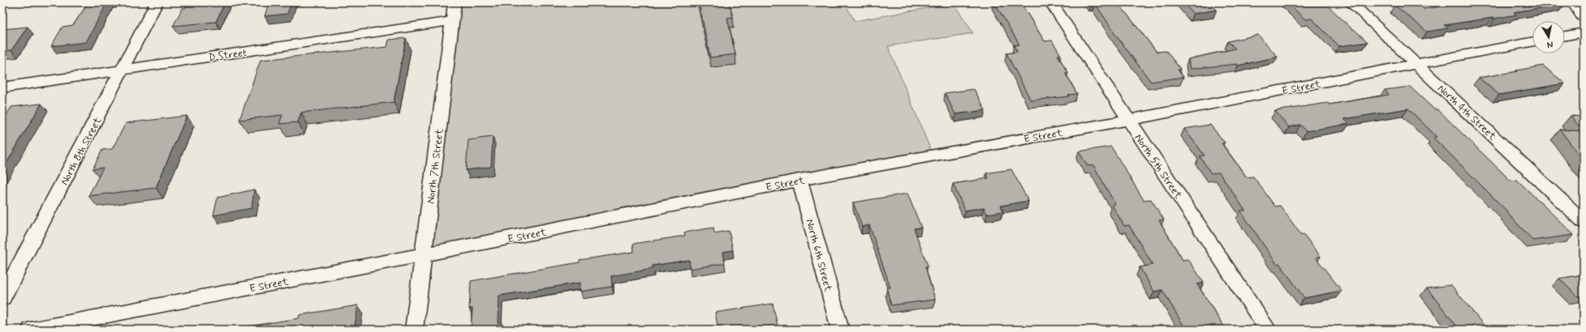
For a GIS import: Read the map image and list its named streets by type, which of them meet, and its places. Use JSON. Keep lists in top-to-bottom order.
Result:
{
  "streets": {
    "street": [
      "D Street",
      "E Street",
      "North 4th Street",
      "North 8th Street",
      "North 7th Street",
      "North 5th Street",
      "North 6th Street"
    ]
  },
  "crossings": [
    ["D Street", "North 8th Street"],
    ["D Street", "North 7th Street"],
    ["E Street", "North 4th Street"],
    ["E Street", "North 7th Street"],
    ["E Street", "North 5th Street"],
    ["E Street", "North 6th Street"]
  ],
  "north": "bottom"
}
